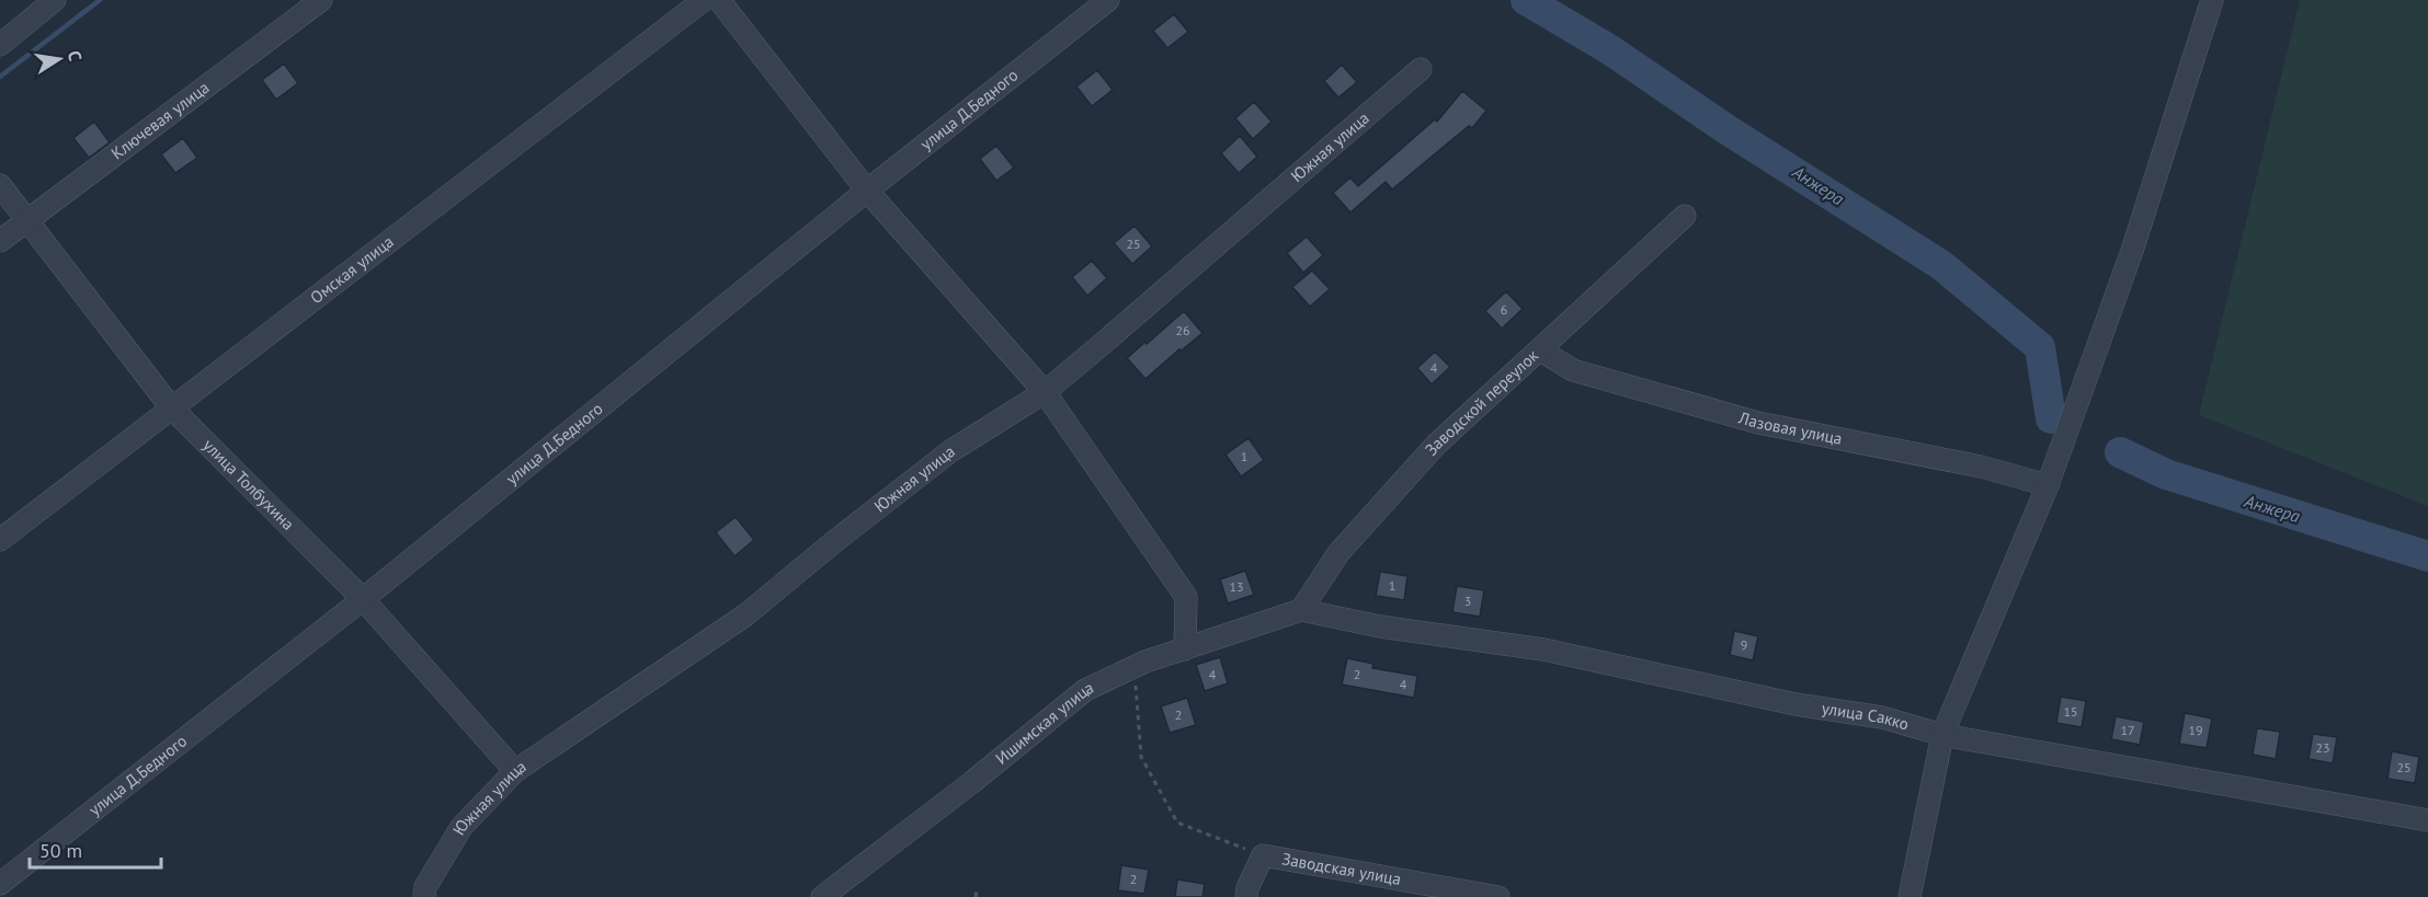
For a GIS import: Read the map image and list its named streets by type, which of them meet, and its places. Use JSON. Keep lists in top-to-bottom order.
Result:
{
  "streets": {
    "street": [
      "улица Д.Бедного",
      "Ключевая улица",
      "Южная улица",
      "Омская улица",
      "Заводской переулок",
      "Лазовая улица",
      "улица Толбухина",
      "улица Сакко",
      "Ишимская улица",
      "Заводская улица"
    ]
  },
  "crossings": [
    ["улица Д.Бедного", "улица Толбухина"],
    ["Ключевая улица", "улица Толбухина"],
    ["Южная улица", "улица Толбухина"],
    ["Омская улица", "улица Толбухина"],
    ["Заводской переулок", "Лазовая улица"],
    ["Заводской переулок", "улица Сакко"],
    ["Заводской переулок", "Ишимская улица"],
    ["улица Сакко", "Ишимская улица"]
  ],
  "water": ["Анжера"],
  "house_numbers": [
    "25",
    "6",
    "26",
    "4",
    "1",
    "1",
    "13",
    "3",
    "9",
    "4",
    "2",
    "4",
    "15",
    "2",
    "17",
    "19",
    "23",
    "25",
    "2"
  ],
  "scale_bar": "50 m",
  "north": "right"
}
